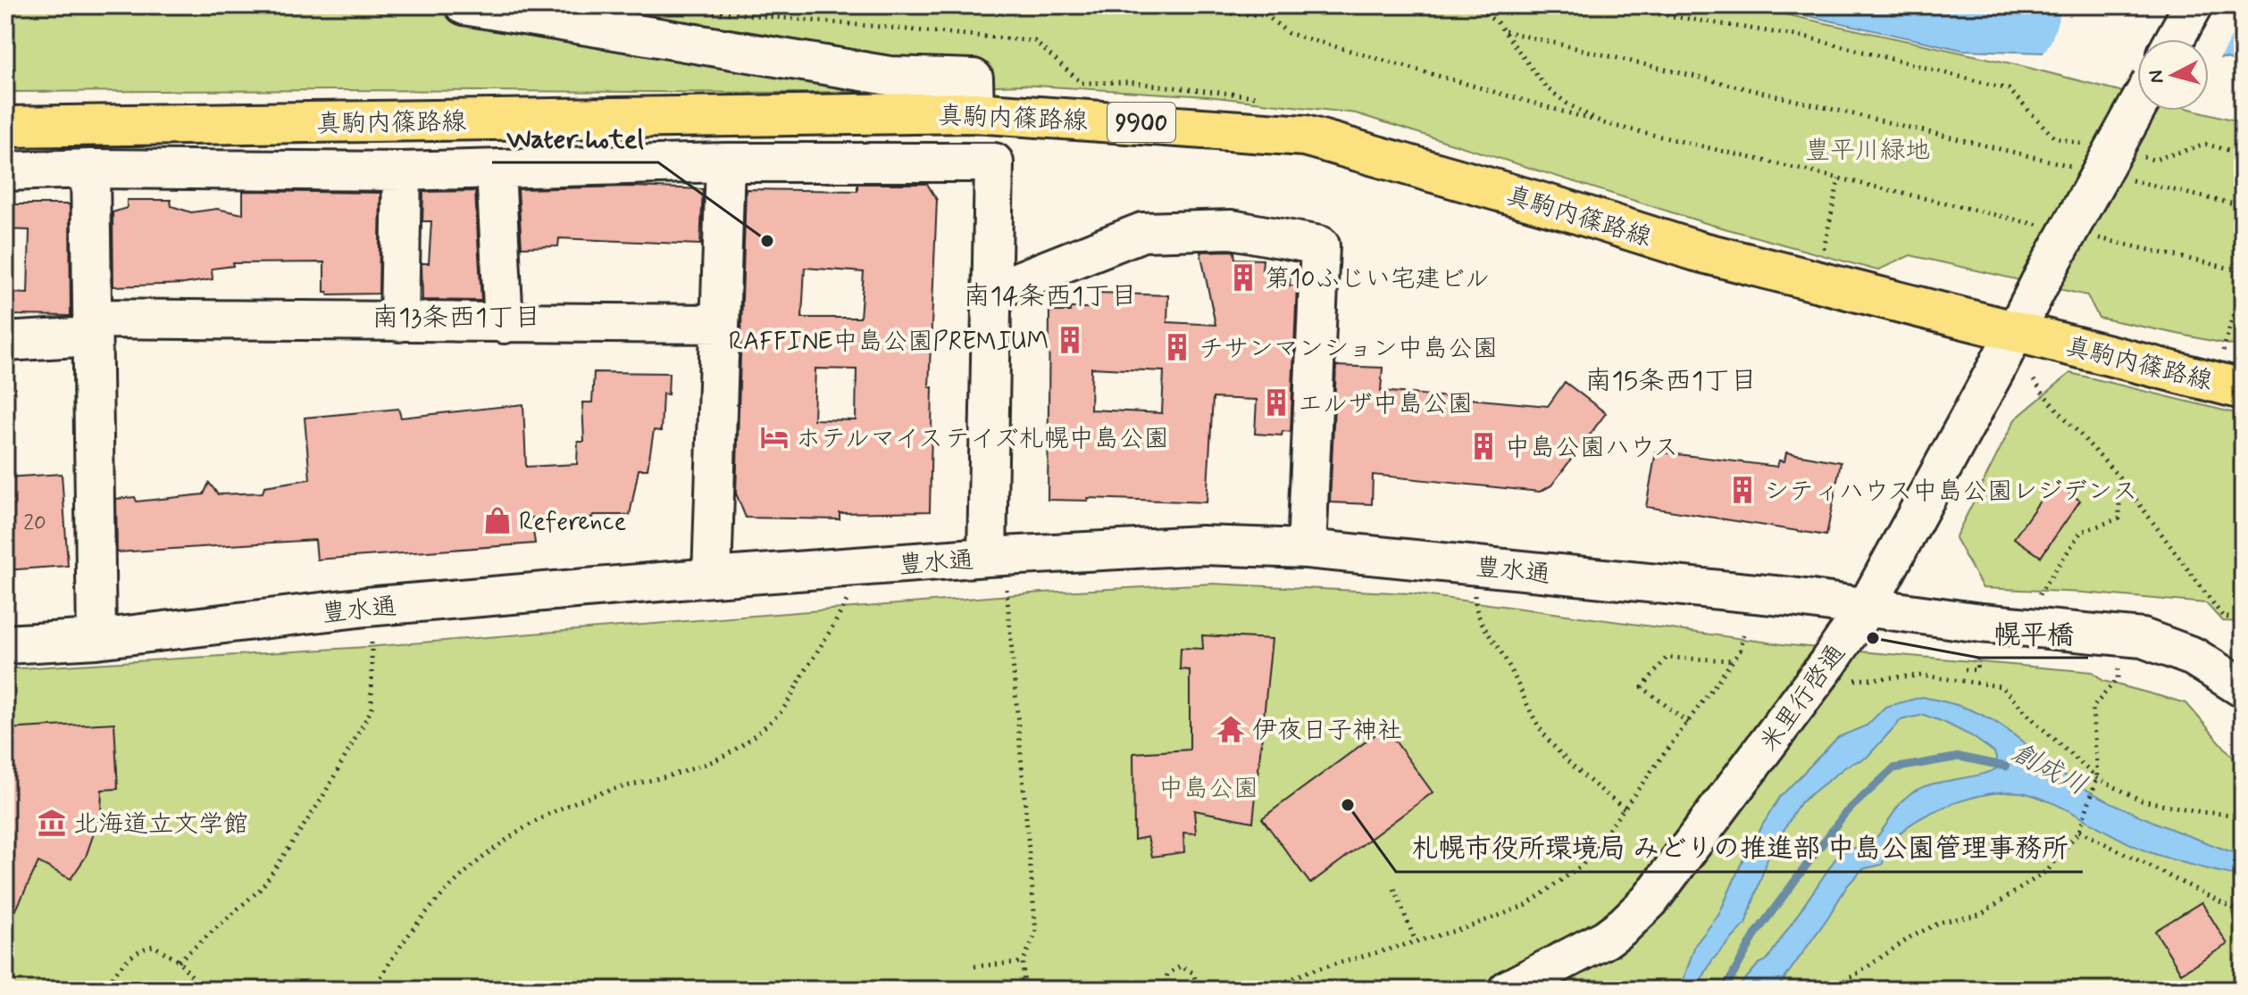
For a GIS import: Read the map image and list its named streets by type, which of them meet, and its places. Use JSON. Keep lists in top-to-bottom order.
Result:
{
  "streets": {
    "main road": ["真駒内篠路線", "9900"],
    "street": ["豊水通", "米里行啓通"]
  },
  "crossings": [
    ["真駒内篠路線", "米里行啓通"],
    ["豊水通", "米里行啓通"]
  ],
  "districts": ["南14条西1丁目", "南13条西1丁目", "南15条西1丁目"],
  "water": ["創成川"],
  "parks": ["豊平川緑地", "中島公園"],
  "places": {
    "other": ["Water hotel", "幌平橋", "札幌市役所環境局 みどりの推進部 中島公園管理事務所"],
    "building": [
      "第10ふじい宅建ビル",
      "RAFFINE中島公園PREMIUM",
      "チサンマンション中島公園",
      "エルザ中島公園",
      "中島公園ハウス",
      "シティハウス中島公園レジデンス"
    ],
    "hotel": ["ホテルマイステイズ札幌中島公園"],
    "shop": ["Reference"],
    "temple": ["伊夜日子神社"],
    "museum": ["北海道立文学館"]
  },
  "house_numbers": ["20"],
  "north": "left"
}
